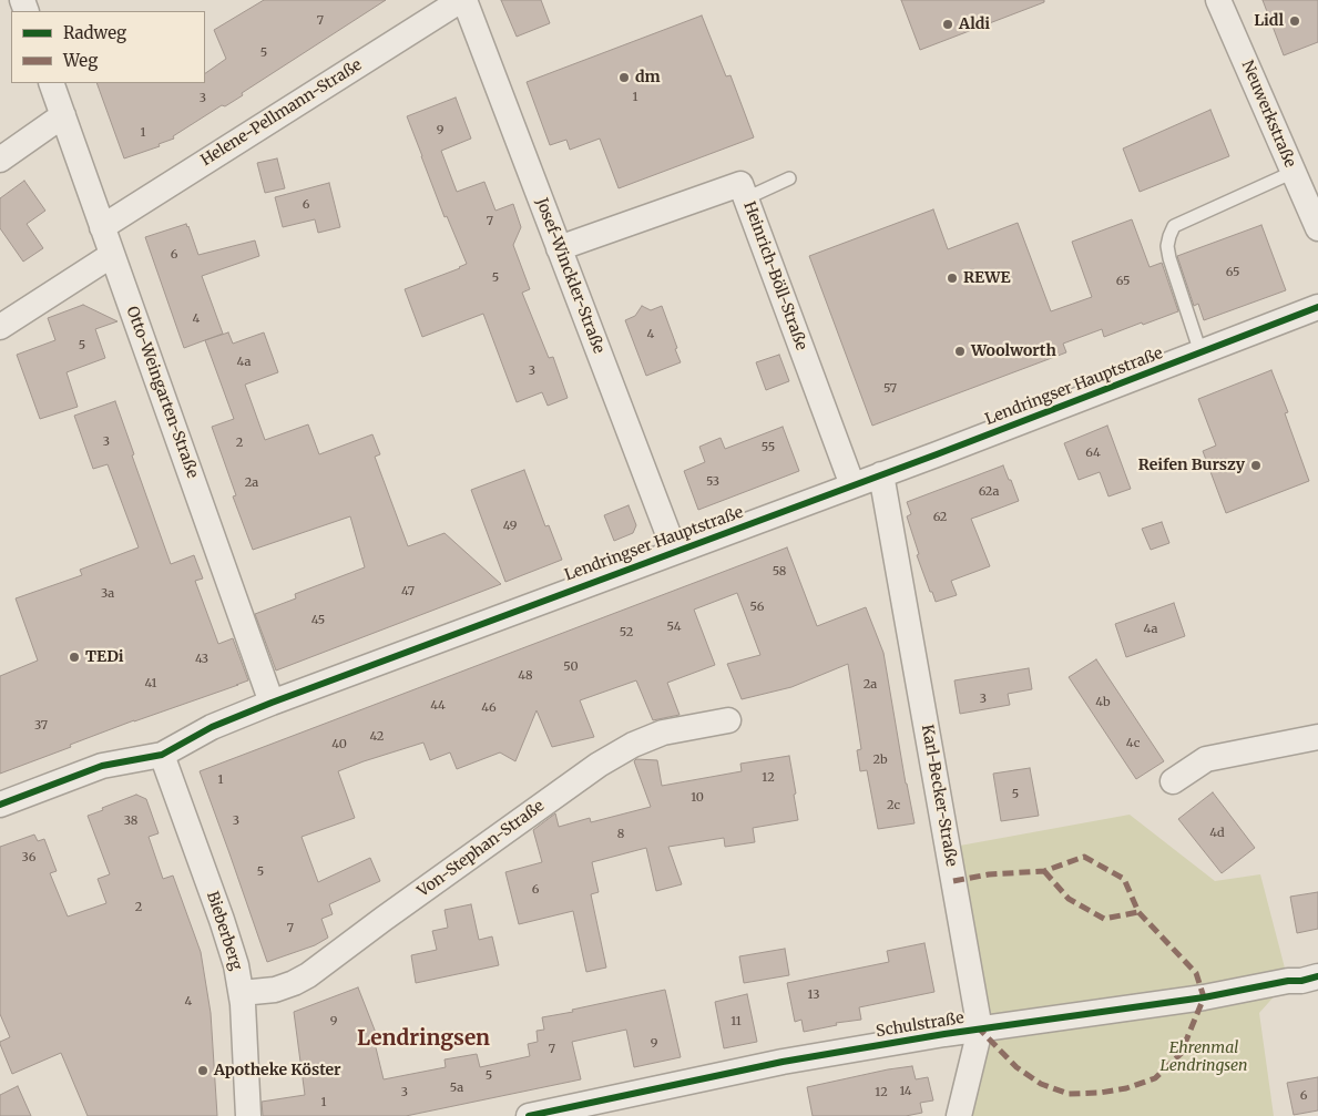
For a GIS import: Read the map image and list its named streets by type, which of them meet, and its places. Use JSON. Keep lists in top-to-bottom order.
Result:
{
  "streets": {
    "street": [
      "Helene-Pellmann-Straße",
      "Neuwerkstraße",
      "Josef-Winckler-Straße",
      "Heinrich-Böll-Straße",
      "Lendringser Hauptstraße",
      "Otto-Weingarten-Straße",
      "Karl-Becker-Straße",
      "Von-Stephan-Straße",
      "Bieberberg",
      "Schulstraße"
    ]
  },
  "crossings": [
    ["Helene-Pellmann-Straße", "Josef-Winckler-Straße"],
    ["Helene-Pellmann-Straße", "Otto-Weingarten-Straße"],
    ["Josef-Winckler-Straße", "Heinrich-Böll-Straße"],
    ["Josef-Winckler-Straße", "Lendringser Hauptstraße"],
    ["Heinrich-Böll-Straße", "Lendringser Hauptstraße"],
    ["Lendringser Hauptstraße", "Otto-Weingarten-Straße"],
    ["Lendringser Hauptstraße", "Karl-Becker-Straße"],
    ["Lendringser Hauptstraße", "Bieberberg"],
    ["Karl-Becker-Straße", "Schulstraße"],
    ["Von-Stephan-Straße", "Bieberberg"]
  ],
  "districts": ["Lendringsen"],
  "parks": ["Ehrenmal Lendringsen"],
  "places": [
    "Lidl",
    "Aldi",
    "dm",
    "REWE",
    "Woolworth",
    "Reifen Burszy",
    "TEDi",
    "Apotheke Köster"
  ],
  "house_numbers": [
    "7",
    "5",
    "1",
    "3",
    "9",
    "1",
    "6",
    "7",
    "6",
    "65",
    "5",
    "65",
    "4",
    "4",
    "5",
    "4a",
    "3",
    "57",
    "3",
    "2",
    "55",
    "64",
    "53",
    "2a",
    "62a",
    "62",
    "49",
    "58",
    "47",
    "3a",
    "56",
    "45",
    "54",
    "4a",
    "52",
    "43",
    "50",
    "48",
    "41",
    "2a",
    "3",
    "4b",
    "44",
    "46",
    "37",
    "42",
    "4c",
    "40",
    "2b",
    "12",
    "1",
    "5",
    "10",
    "2c",
    "38",
    "3",
    "4d",
    "8",
    "36",
    "5",
    "6",
    "2",
    "7",
    "13",
    "4",
    "9",
    "11",
    "9",
    "7",
    "5",
    "5a",
    "14",
    "3",
    "12",
    "6",
    "1"
  ],
  "legend": ["Radweg", "Weg"]
}
